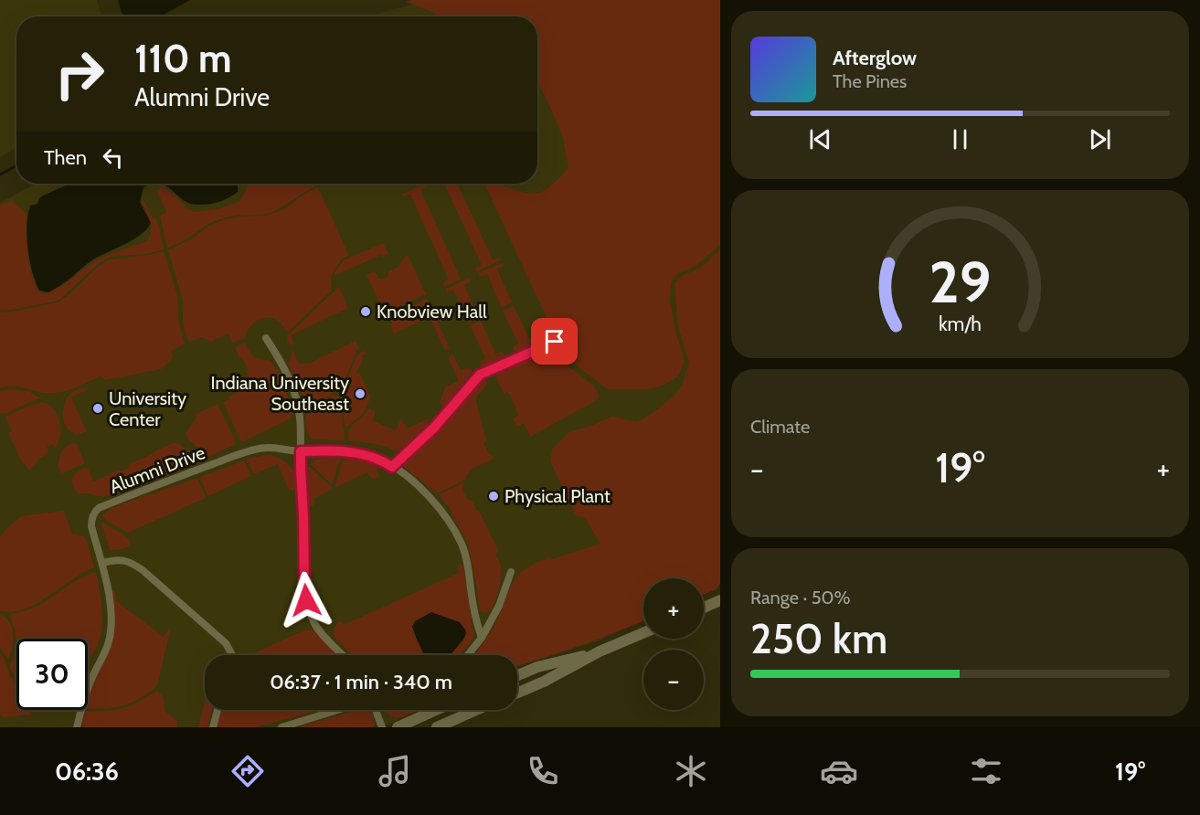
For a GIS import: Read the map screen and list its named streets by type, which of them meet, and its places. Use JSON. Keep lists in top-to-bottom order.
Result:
{
  "streets": {
    "street": ["Alumni Drive"]
  },
  "places": [
    "Knobview Hall",
    "Indiana University Southeast",
    "University Center",
    "Physical Plant"
  ],
  "page": {
    "turn": ["110 m", "Alumni Drive"],
    "song": ["Afterglow", "The Pines"],
    "then": "Then",
    "tile": [
      "Climate",
      ["Range · 50%", "250 km"]
    ],
    "heat": ["−", "19°", "+"],
    "map_buttons": ["+", "−"],
    "limit": "30",
    "trip": "06:37 · 1 min · 340 m",
    "tabs": ["06:36", "19°"],
    "gauge": ["29", "km/h"]
  }
}
